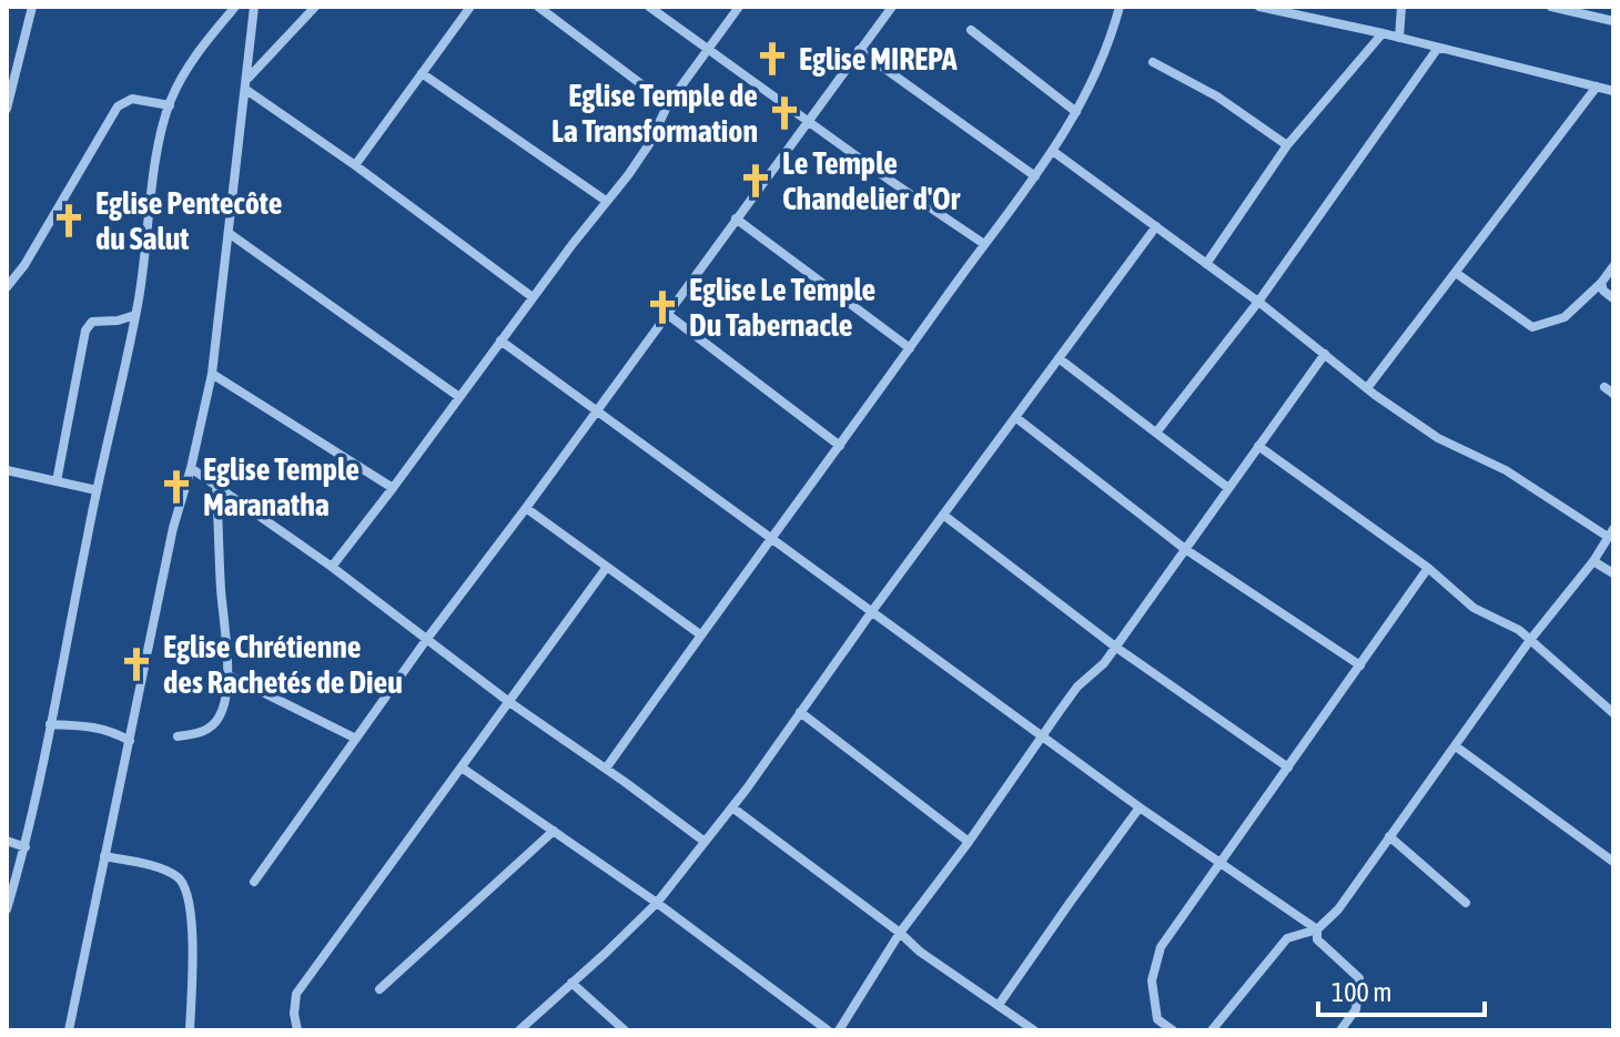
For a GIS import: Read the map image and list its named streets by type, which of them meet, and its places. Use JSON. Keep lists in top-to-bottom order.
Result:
{
  "places": {
    "church": [
      "Eglise MIREPA",
      "Eglise Temple de La Transformation",
      "Le Temple Chandelier d'Or",
      "Eglise Pentecôte du Salut",
      "Eglise Le Temple Du Tabernacle",
      "Eglise Temple Maranatha",
      "Eglise Chrétienne des Rachetés de Dieu"
    ]
  },
  "scale_bar": "100 m"
}
